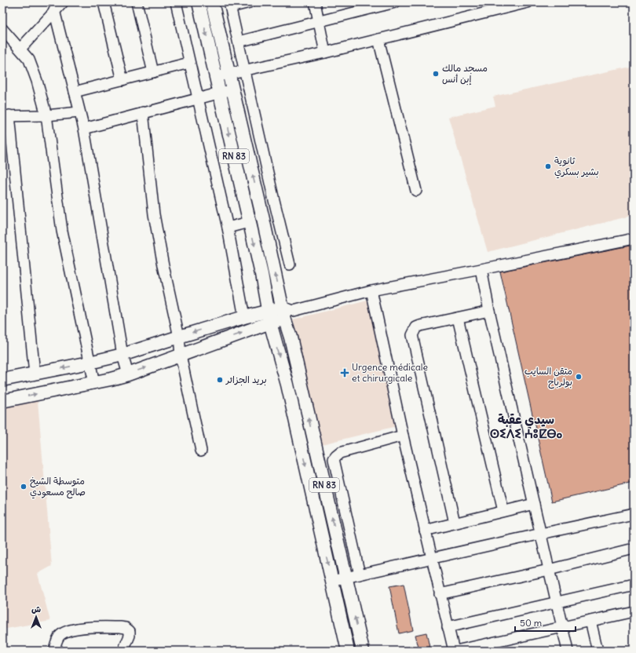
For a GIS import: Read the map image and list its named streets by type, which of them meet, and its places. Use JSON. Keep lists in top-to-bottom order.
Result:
{
  "streets": {
    "main road": ["RN 83"]
  },
  "districts": ["سيدي عقبة ⵙⵉⴷⵉ ⵄⵓⵇⴱⴰ"],
  "places": {
    "other": [
      "مسجد مالك إبن أنس",
      "ثانوية بشير بسكري",
      "متقن السايب بولرباح",
      "بريد الجزائر",
      "متوسطة الشيخ صالح مسعودي"
    ],
    "health": ["Urgence médicale et chirurgicale"]
  },
  "scale_bar": "50 m",
  "north": "top"
}
